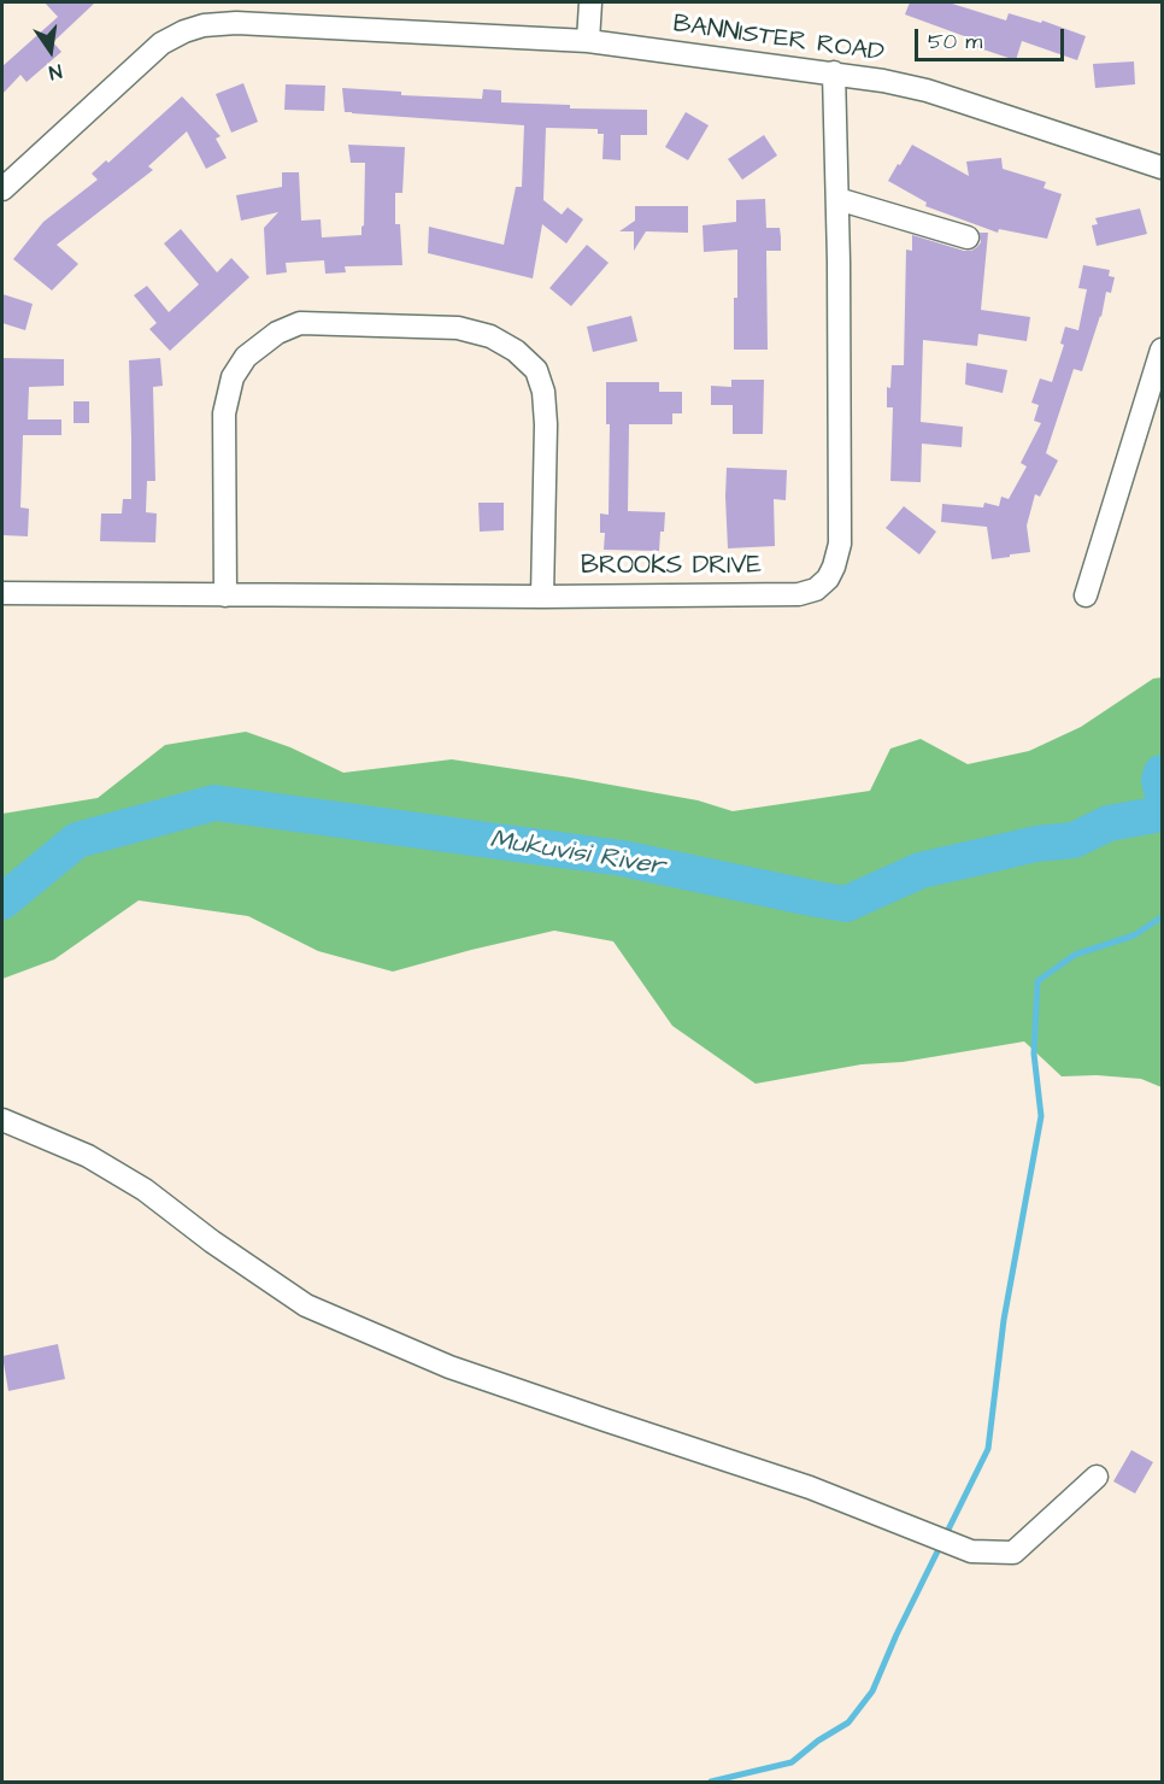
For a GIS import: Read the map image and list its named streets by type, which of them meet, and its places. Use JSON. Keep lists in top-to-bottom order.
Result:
{
  "streets": {
    "street": ["BANNISTER ROAD", "BROOKS DRIVE"]
  },
  "crossings": [
    ["BANNISTER ROAD", "BROOKS DRIVE"]
  ],
  "water": ["Mukuvisi River"],
  "scale_bar": "50 m",
  "north": "bottom"
}
